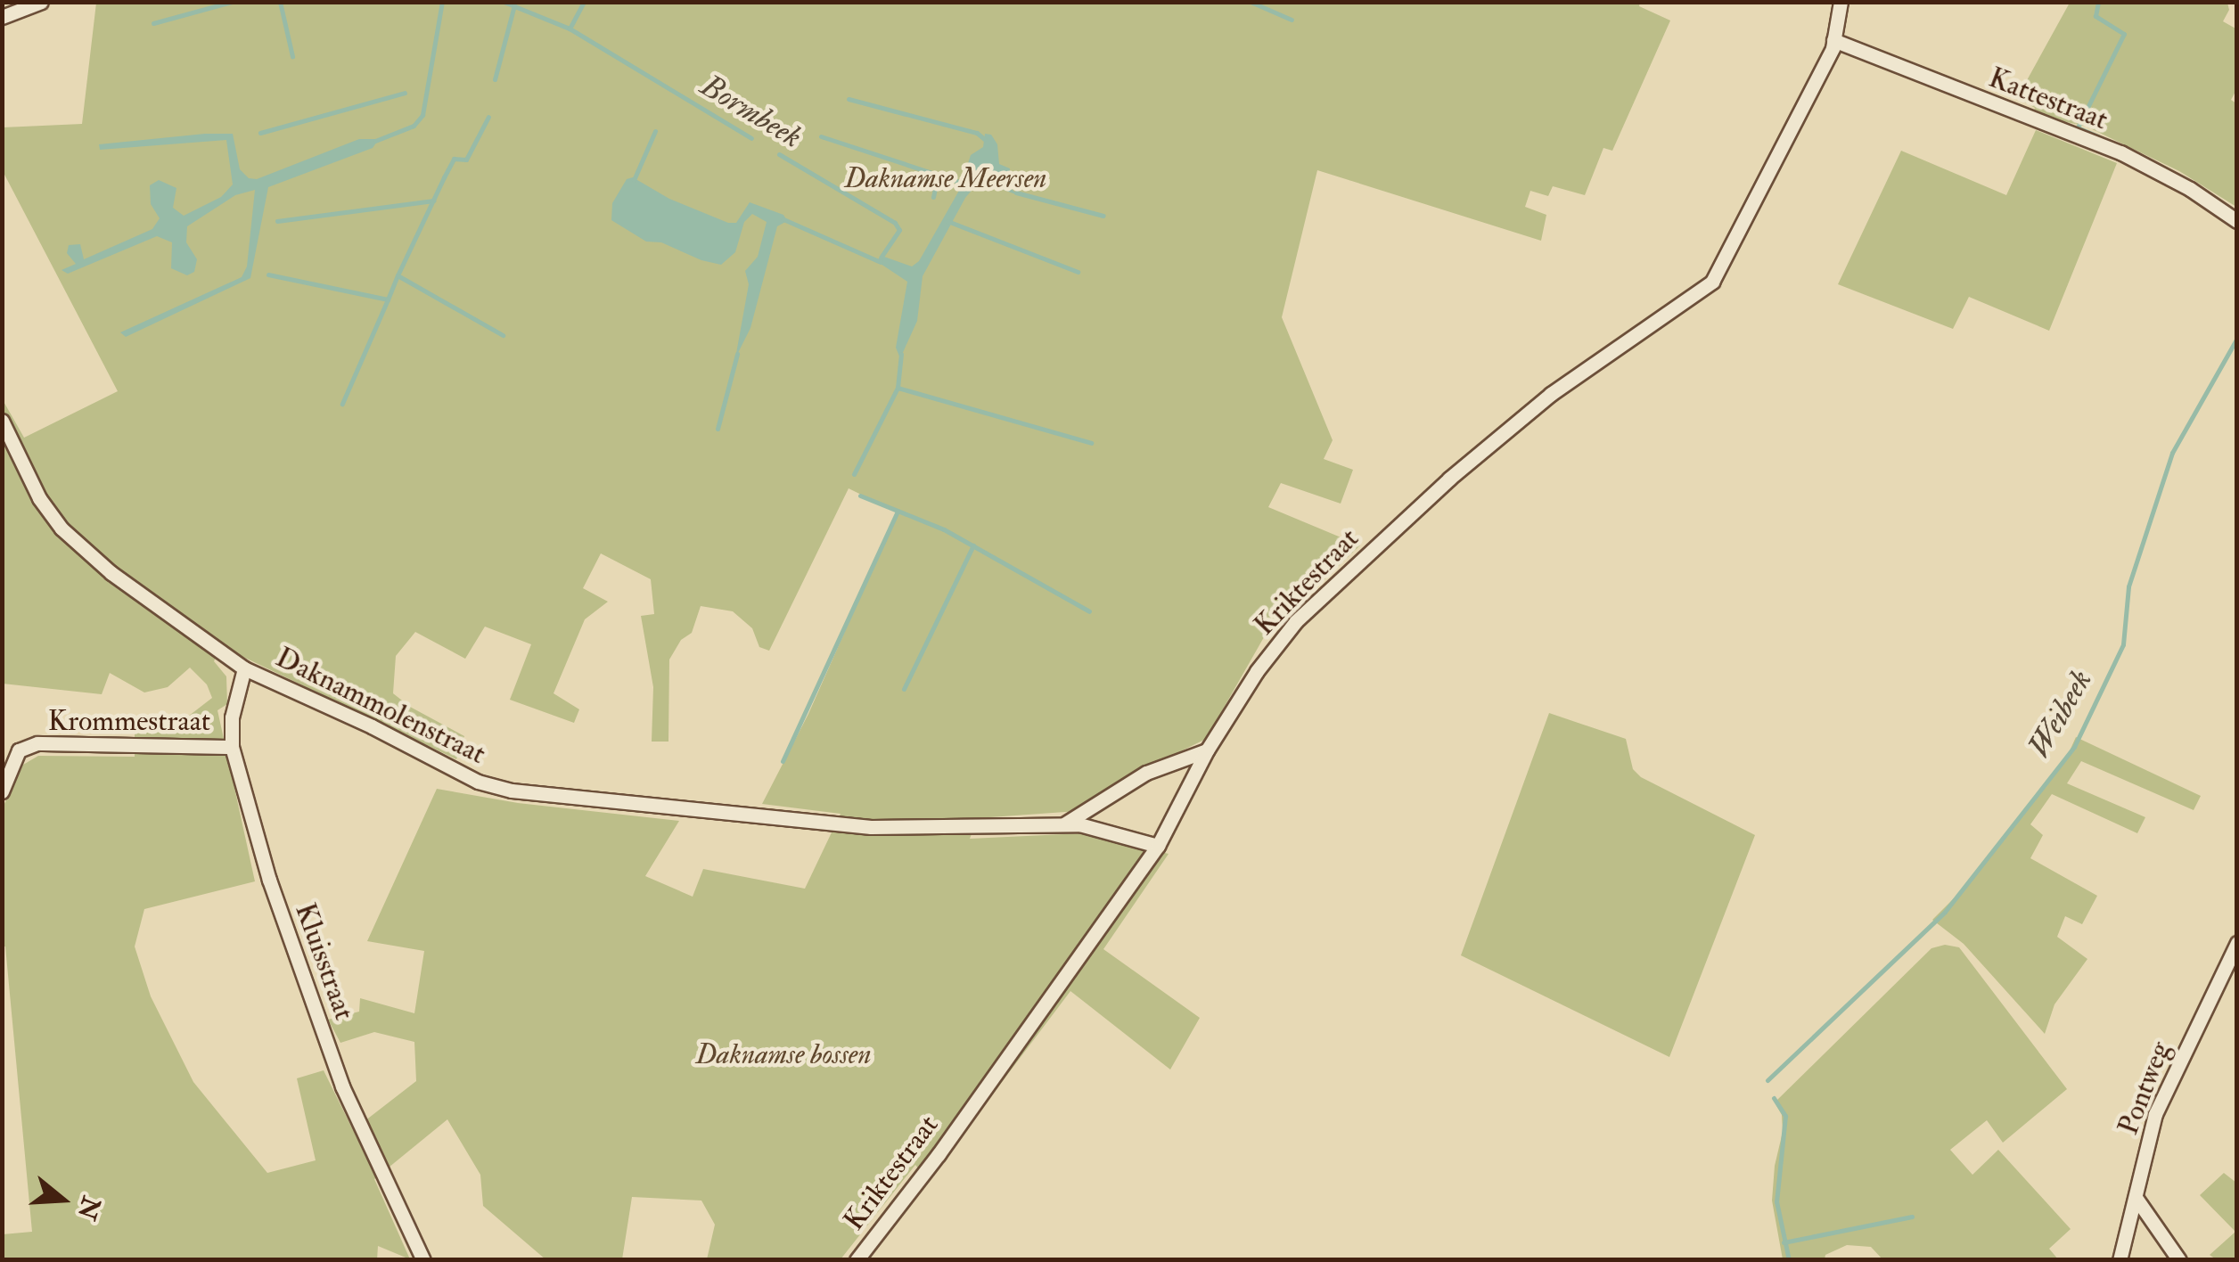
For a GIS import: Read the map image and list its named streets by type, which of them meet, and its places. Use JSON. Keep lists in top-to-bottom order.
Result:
{
  "streets": {
    "street": [
      "Kattestraat",
      "Kriktestraat",
      "Daknammolenstraat",
      "Krommestraat",
      "Kluisstraat",
      "Pontweg"
    ]
  },
  "crossings": [
    ["Kattestraat", "Kriktestraat"],
    ["Kriktestraat", "Daknammolenstraat"],
    ["Daknammolenstraat", "Kluisstraat"],
    ["Krommestraat", "Kluisstraat"]
  ],
  "water": ["Bormbeek", "Weibeek"],
  "parks": ["Daknamse Meersen", "Daknamse bossen"],
  "north": "right"
}
